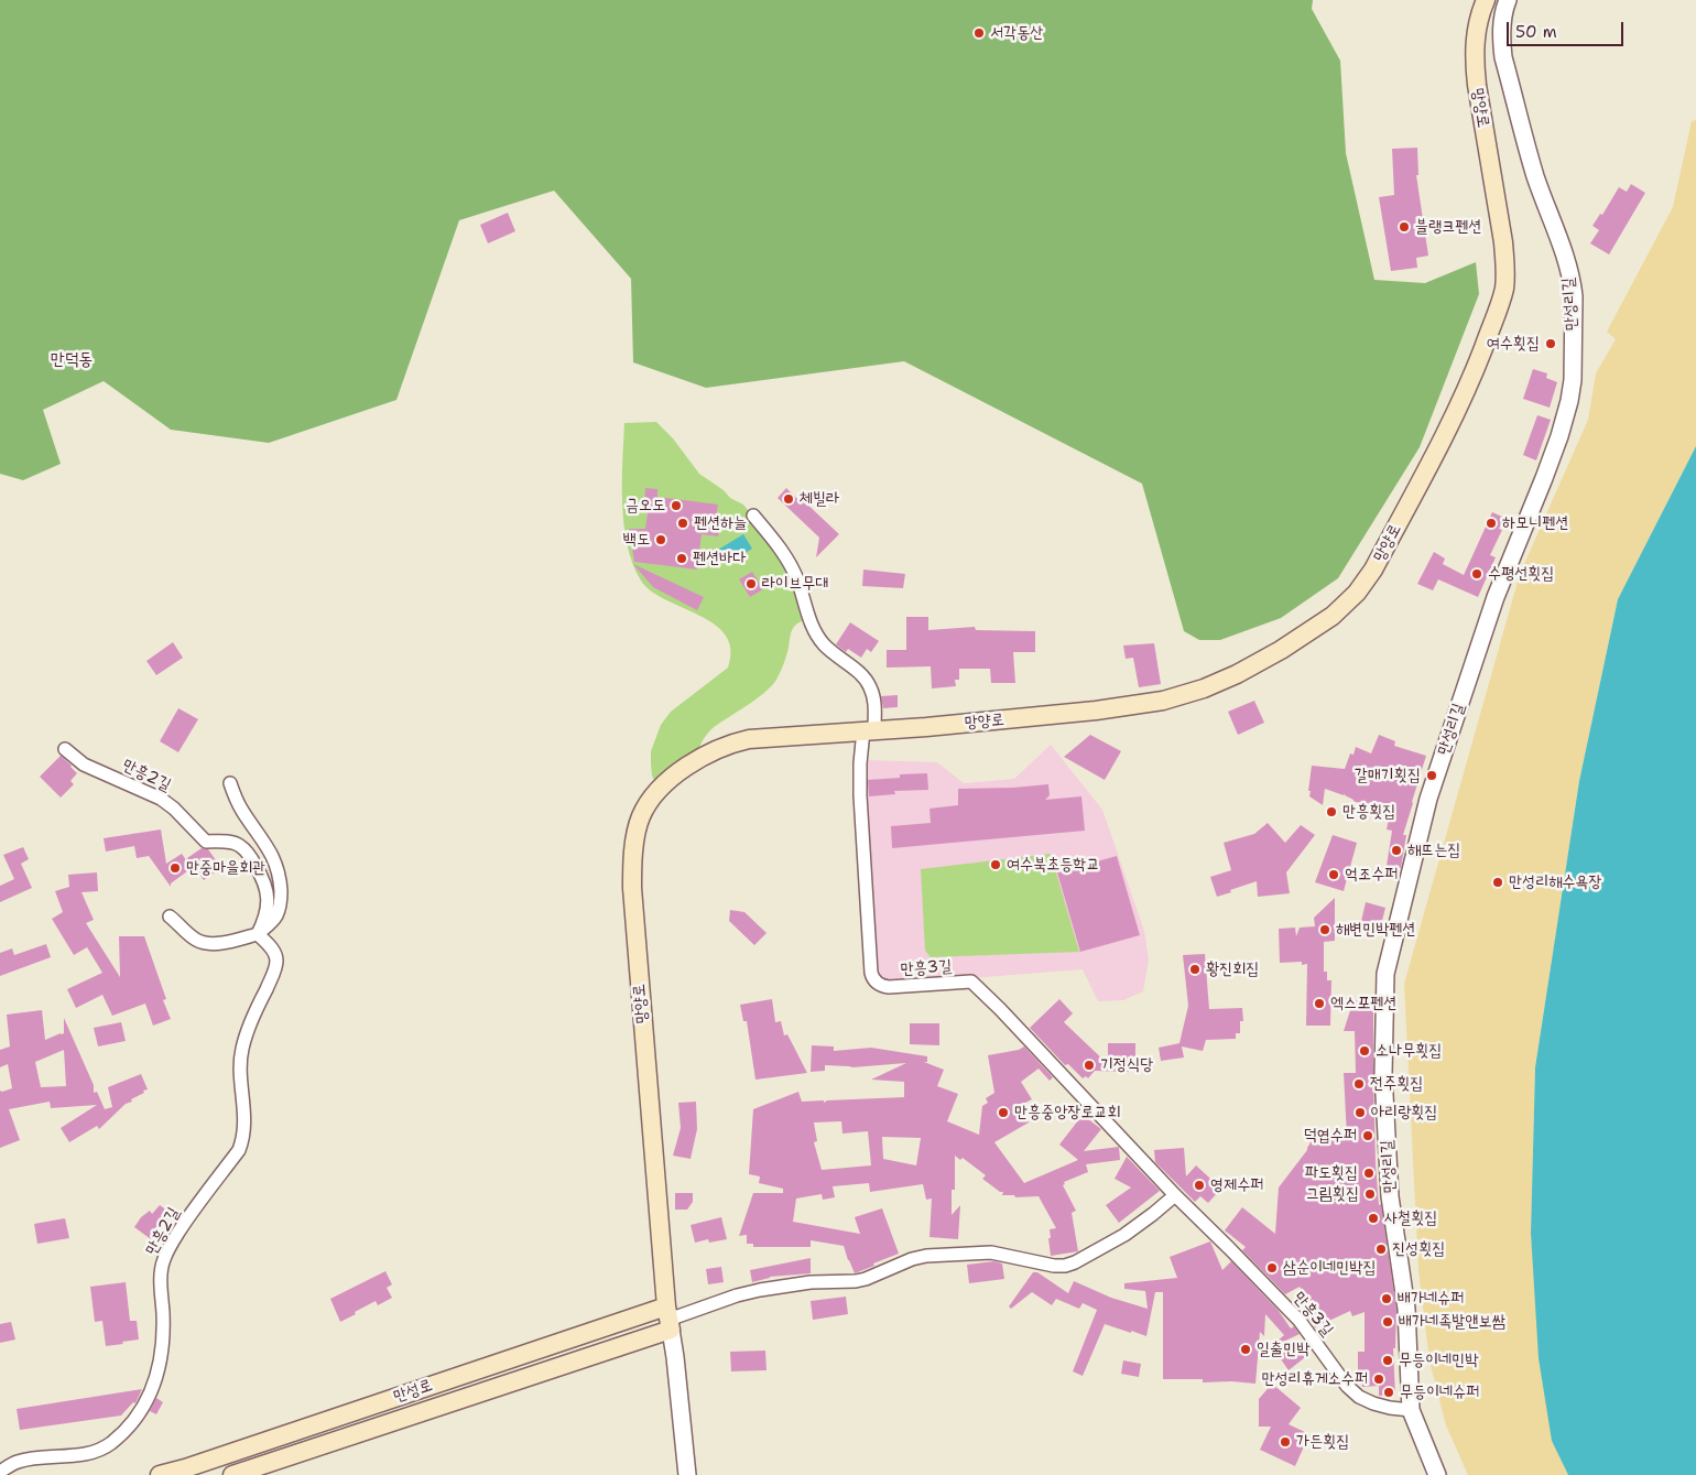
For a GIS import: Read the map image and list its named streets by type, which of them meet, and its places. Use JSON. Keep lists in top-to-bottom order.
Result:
{
  "streets": {
    "main road": ["망양로", "만성로"],
    "street": ["만성리길", "만흥2길", "만흥3길"]
  },
  "crossings": [
    ["망양로", "만흥3길"],
    ["망양로", "만성로"],
    ["만성리길", "만흥3길"]
  ],
  "districts": ["만덕동"],
  "places": [
    "서각동산",
    "블랭크펜션",
    "여수횟집",
    "체빌라",
    "금오도",
    "펜션하늘",
    "하모니펜션",
    "백도",
    "펜션바다",
    "수평선횟집",
    "라이브무대",
    "갈매기횟집",
    "만흥횟집",
    "해뜨는집",
    "여수북초등학교",
    "만중마을회관",
    "억조수퍼",
    "만성리해수욕장",
    "해변민박펜션",
    "황진회집",
    "엑스포펜션",
    "소나무횟집",
    "기정식당",
    "전주횟집",
    "만흥중앙장로교회",
    "아리랑횟집",
    "덕엽수퍼",
    "파도횟집",
    "영제수퍼",
    "그림횟집",
    "사철횟집",
    "진성횟집",
    "삼순이네민박집",
    "배가네슈퍼",
    "배가네족발앤보쌈",
    "일출민박",
    "무등이네민박",
    "만성리휴게소수퍼",
    "무등이네슈퍼",
    "가든횟집"
  ],
  "scale_bar": "50 m"
}
